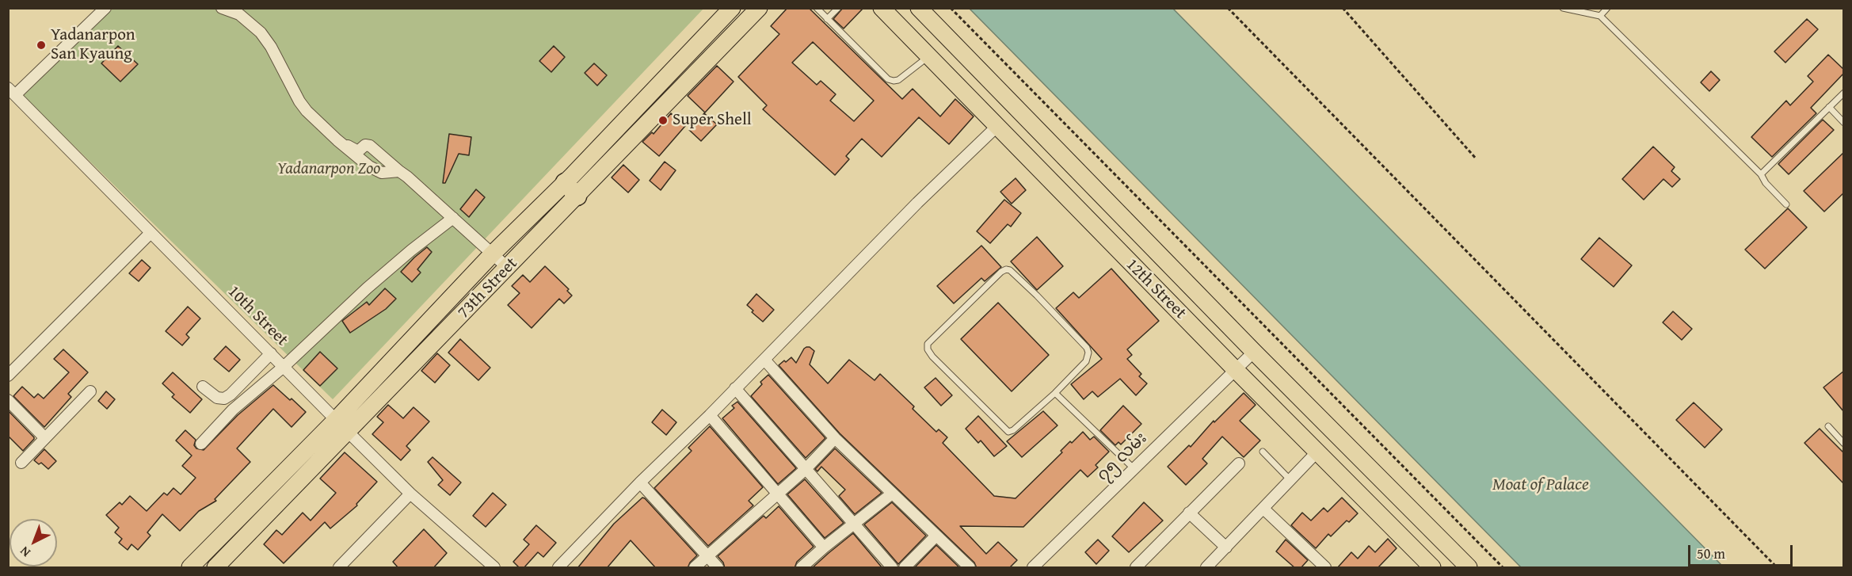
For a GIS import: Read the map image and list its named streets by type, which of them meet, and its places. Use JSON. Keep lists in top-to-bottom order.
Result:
{
  "streets": {
    "main road": ["73th Street", "12th Street"],
    "street": ["10th Street", "၇၅ လမ်း"]
  },
  "crossings": [
    ["73th Street", "10th Street"],
    ["12th Street", "၇၅ လမ်း"]
  ],
  "water": ["Moat of Palace"],
  "parks": ["Yadanarpon Zoo"],
  "places": ["Yadanarpon San Kyaung", "Super Shell"],
  "scale_bar": "50 m",
  "north": "bottom left"
}
